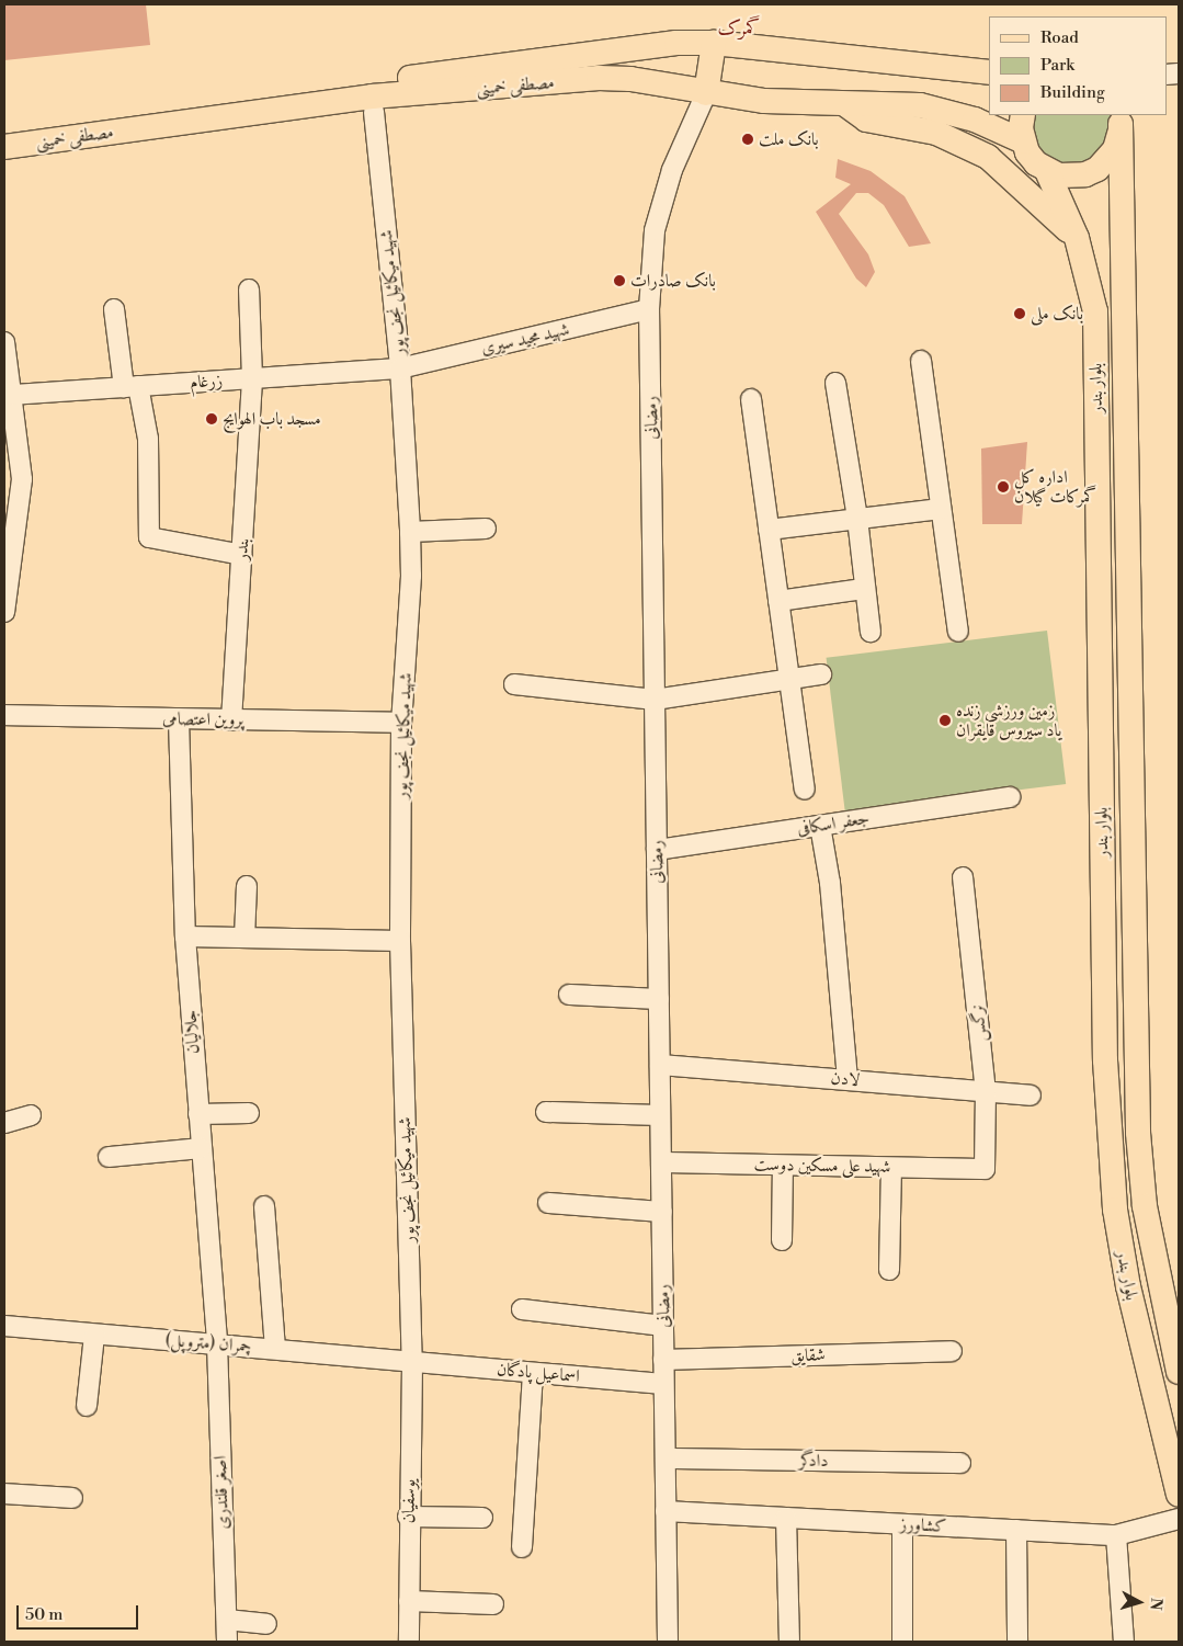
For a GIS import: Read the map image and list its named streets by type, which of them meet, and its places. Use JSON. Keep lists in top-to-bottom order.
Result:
{
  "streets": {
    "main road": ["مصطفی خمینی", "بلوار بندر"],
    "street": [
      "شهید میکائیل نجف پور",
      "شهید مجید سیری",
      "زرغام",
      "رمضانی",
      "بندر",
      "پروین اعتصامی",
      "جعفر اسکافی",
      "نرگس",
      "جلالیان",
      "لادن",
      "شهید علی مسکین دوست",
      "چمران (متروپل)",
      "شقایق",
      "اسماعیل پادگان",
      "دادگر",
      "اصغر قلندری",
      "یوسفیان",
      "کشاورز"
    ]
  },
  "crossings": [
    ["مصطفی خمینی", "بلوار بندر"],
    ["مصطفی خمینی", "رمضانی"],
    ["شهید میکائیل نجف پور", "شهید مجید سیری"],
    ["شهید میکائیل نجف پور", "زرغام"],
    ["شهید میکائیل نجف پور", "پروین اعتصامی"],
    ["شهید میکائیل نجف پور", "چمران (متروپل)"],
    ["شهید میکائیل نجف پور", "اسماعیل پادگان"],
    ["شهید میکائیل نجف پور", "یوسفیان"],
    ["شهید مجید سیری", "زرغام"],
    ["شهید مجید سیری", "رمضانی"],
    ["زرغام", "بندر"],
    ["رمضانی", "جعفر اسکافی"],
    ["رمضانی", "لادن"],
    ["رمضانی", "شهید علی مسکین دوست"],
    ["رمضانی", "شقایق"],
    ["رمضانی", "اسماعیل پادگان"],
    ["رمضانی", "دادگر"],
    ["رمضانی", "کشاورز"],
    ["بندر", "پروین اعتصامی"],
    ["پروین اعتصامی", "جلالیان"],
    ["نرگس", "لادن"],
    ["نرگس", "شهید علی مسکین دوست"],
    ["جلالیان", "چمران (متروپل)"],
    ["جلالیان", "اصغر قلندری"],
    ["چمران (متروپل)", "اسماعیل پادگان"],
    ["چمران (متروپل)", "اصغر قلندری"],
    ["چمران (متروپل)", "یوسفیان"],
    ["اسماعیل پادگان", "یوسفیان"]
  ],
  "districts": ["گمرک"],
  "places": [
    "بانک ملت",
    "بانک صادرات",
    "بانک ملی",
    "مسجد باب الهوایج",
    "اداره کل گمرکات گیلان",
    "زمین ورزشی زنده یاد سیروس قایقران"
  ],
  "legend": ["Road", "Park", "Building"],
  "scale_bar": "50 m",
  "north": "right"
}
